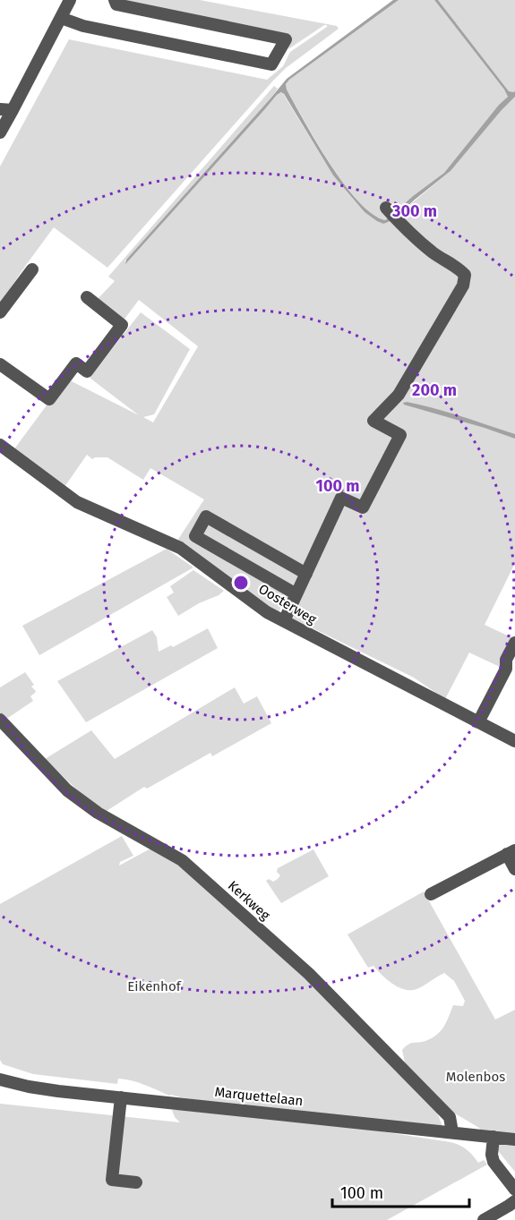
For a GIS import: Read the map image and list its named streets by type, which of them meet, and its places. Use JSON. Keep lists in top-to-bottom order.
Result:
{
  "streets": {
    "street": ["Oosterweg", "Kerkweg", "Marquettelaan"]
  },
  "crossings": [
    ["Kerkweg", "Marquettelaan"]
  ],
  "parks": ["Eikenhof", "Molenbos"],
  "scale_bar": "100 m",
  "rings": ["300 m", "200 m", "100 m"]
}
